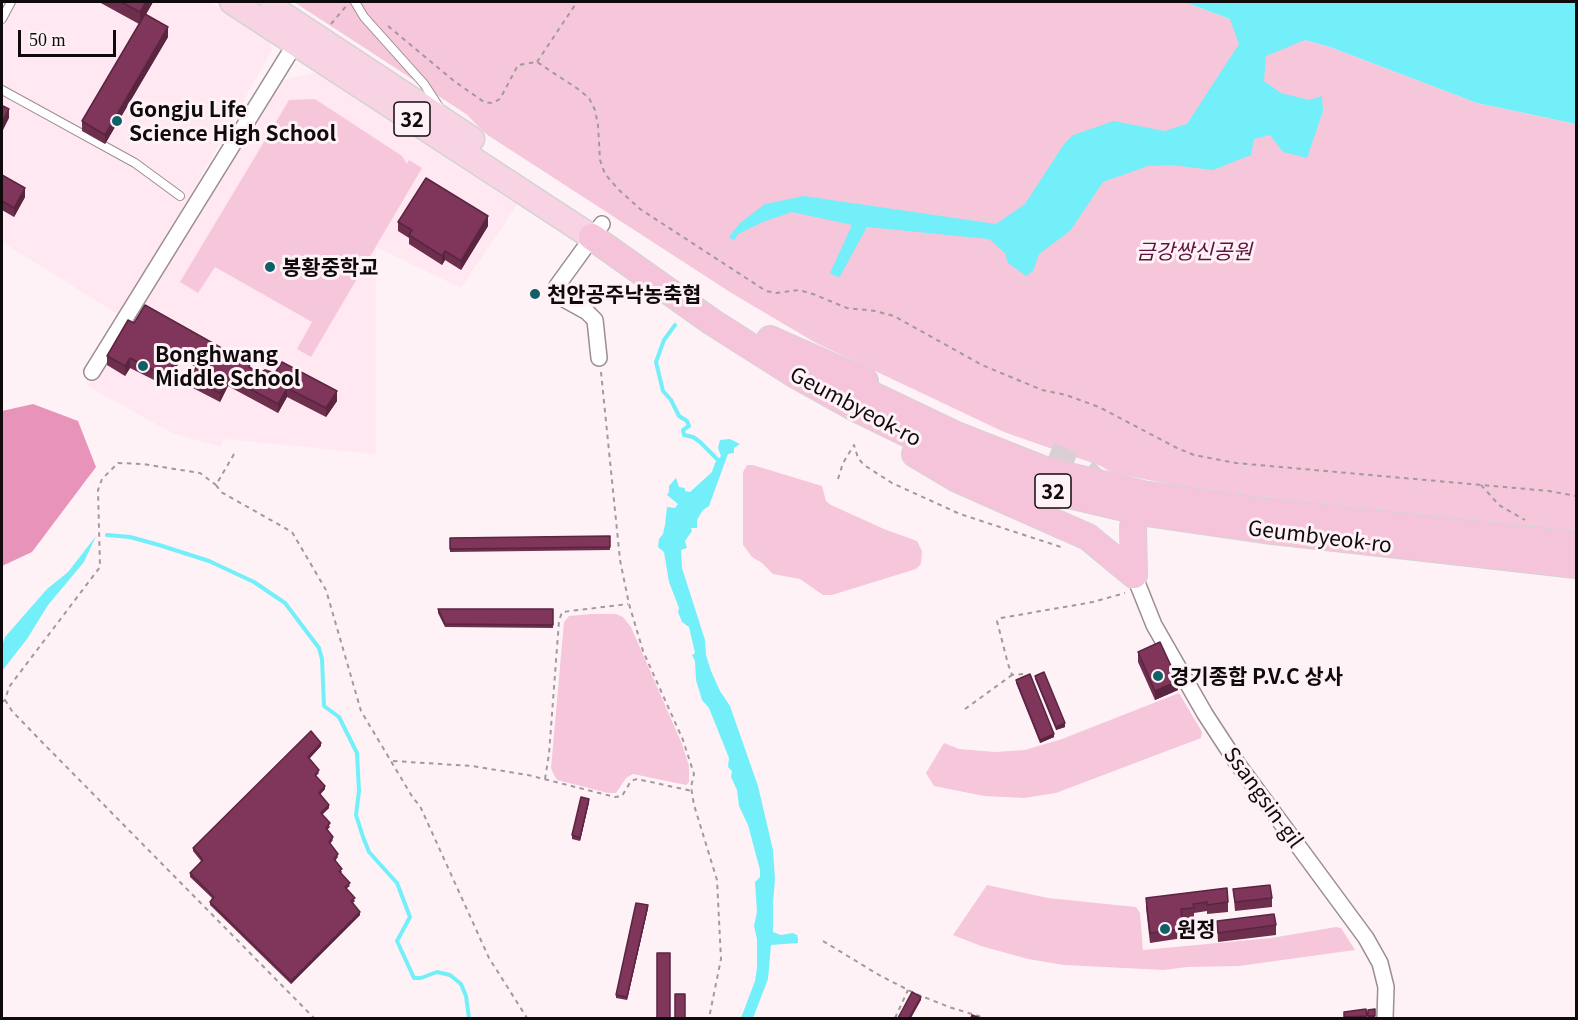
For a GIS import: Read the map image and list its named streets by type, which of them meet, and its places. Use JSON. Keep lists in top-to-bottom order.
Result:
{
  "streets": {
    "highway": ["32", "Geumbyeok-ro"],
    "street": ["Ssangsin-gil"]
  },
  "parks": ["금강쌍신공원"],
  "places": [
    "Gongju Life Science High School",
    "봉황중학교",
    "천안공주낙농축협",
    "Bonghwang Middle School",
    "경기종합 P.V.C 상사",
    "원정"
  ],
  "scale_bar": "50 m"
}
